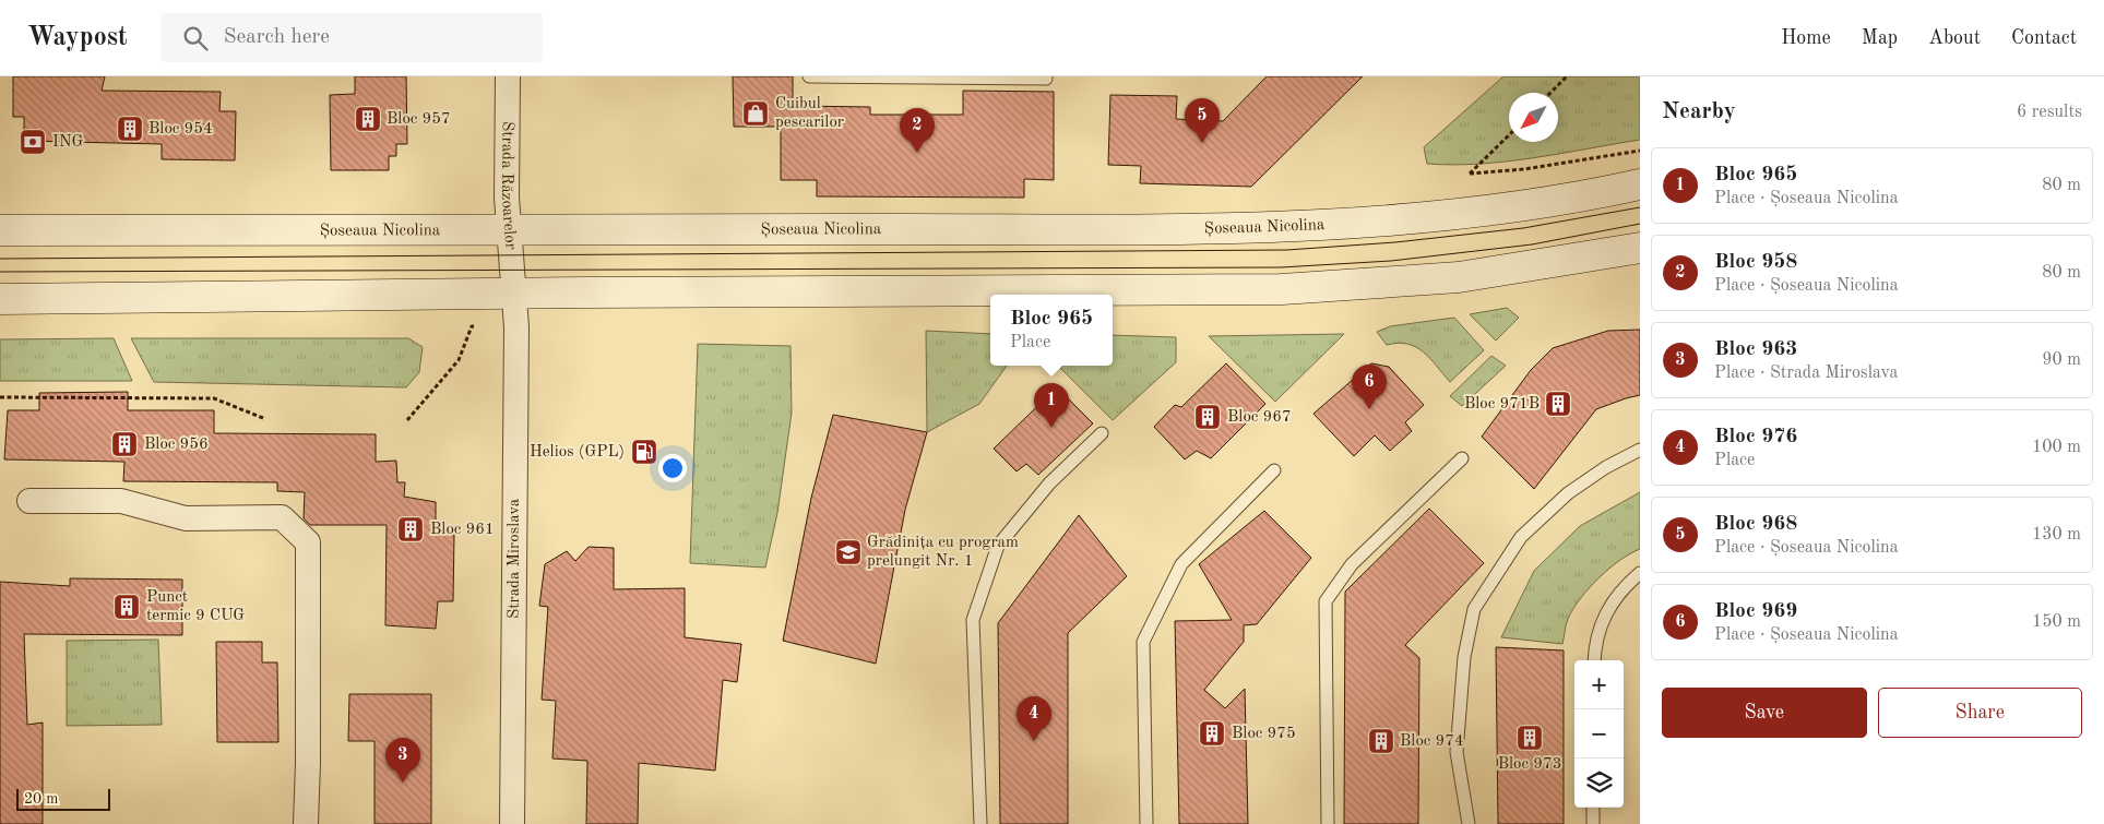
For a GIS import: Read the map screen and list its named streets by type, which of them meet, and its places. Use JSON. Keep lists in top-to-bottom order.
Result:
{
  "streets": {
    "main road": ["Șoseaua Nicolina"],
    "street": ["Strada Răzoarelor", "Strada Miroslava"]
  },
  "crossings": [
    ["Strada Răzoarelor", "Șoseaua Nicolina"],
    ["Strada Răzoarelor", "Strada Miroslava"]
  ],
  "places": {
    "shop": ["Cuibul pescarilor"],
    "building": [
      "Bloc 957",
      "Bloc 954",
      "Bloc 971B",
      "Bloc 967",
      "Bloc 956",
      "Bloc 961",
      "Punct termic 9 CUG",
      "Bloc 975",
      "Bloc 973",
      "Bloc 974"
    ],
    "bank": ["ING"],
    "fuel station": ["Helios (GPL)"],
    "school or university": ["Grădinița cu program prelungit Nr. 1"]
  },
  "scale_bar": "20 m",
  "north": "bottom left",
  "page": {
    "header": "Waypost",
    "search": "Search here",
    "nav": [
      "Home",
      "Map",
      "About",
      "Contact"
    ],
    "heading": ["Nearby", "6 results"],
    "pins": [
      "5",
      "2",
      "6",
      "1",
      "4",
      "3"
    ],
    "list": [
      {
        "mark": "1",
        "name": "Bloc 965",
        "note": "Place · Șoseaua Nicolina",
        "value": "80 m"
      },
      {
        "mark": "2",
        "name": "Bloc 958",
        "note": "Place · Șoseaua Nicolina",
        "value": "80 m"
      },
      {
        "mark": "3",
        "name": "Bloc 963",
        "note": "Place · Strada Miroslava",
        "value": "90 m"
      },
      {
        "mark": "4",
        "name": "Bloc 976",
        "note": "Place",
        "value": "100 m"
      },
      {
        "mark": "5",
        "name": "Bloc 968",
        "note": "Place · Șoseaua Nicolina",
        "value": "130 m"
      },
      {
        "mark": "6",
        "name": "Bloc 969",
        "note": "Place · Șoseaua Nicolina",
        "value": "150 m"
      }
    ],
    "popup": ["Bloc 965", "Place"],
    "map_buttons": ["+", "−"],
    "buttons": ["Save", "Share"],
    "scale": "20 m"
  }
}
